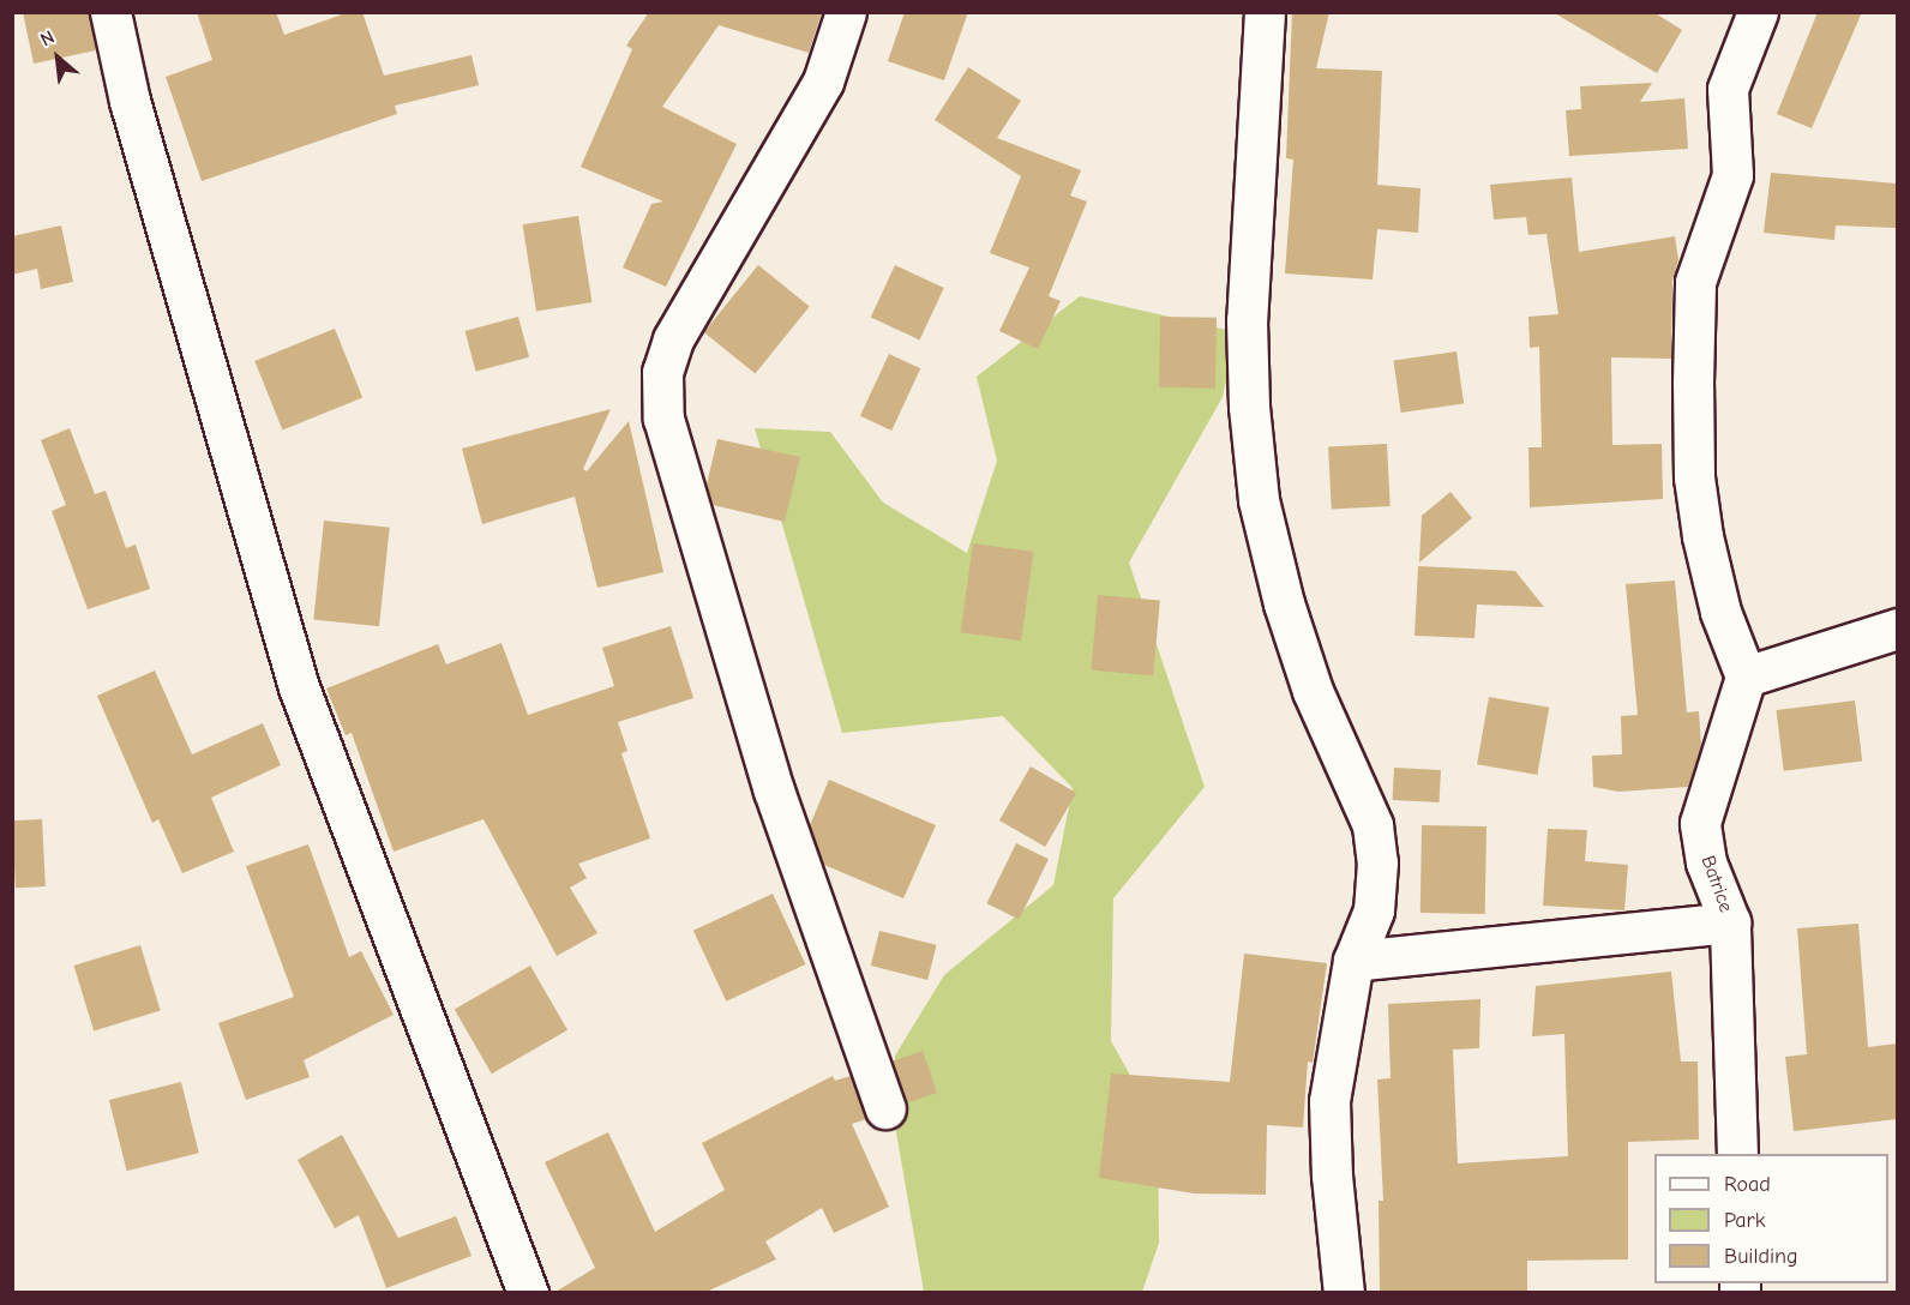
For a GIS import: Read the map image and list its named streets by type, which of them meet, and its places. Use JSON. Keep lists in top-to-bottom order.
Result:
{
  "streets": {
    "street": ["Batrice"]
  },
  "legend": ["Road", "Park", "Building"],
  "north": "top left"
}
